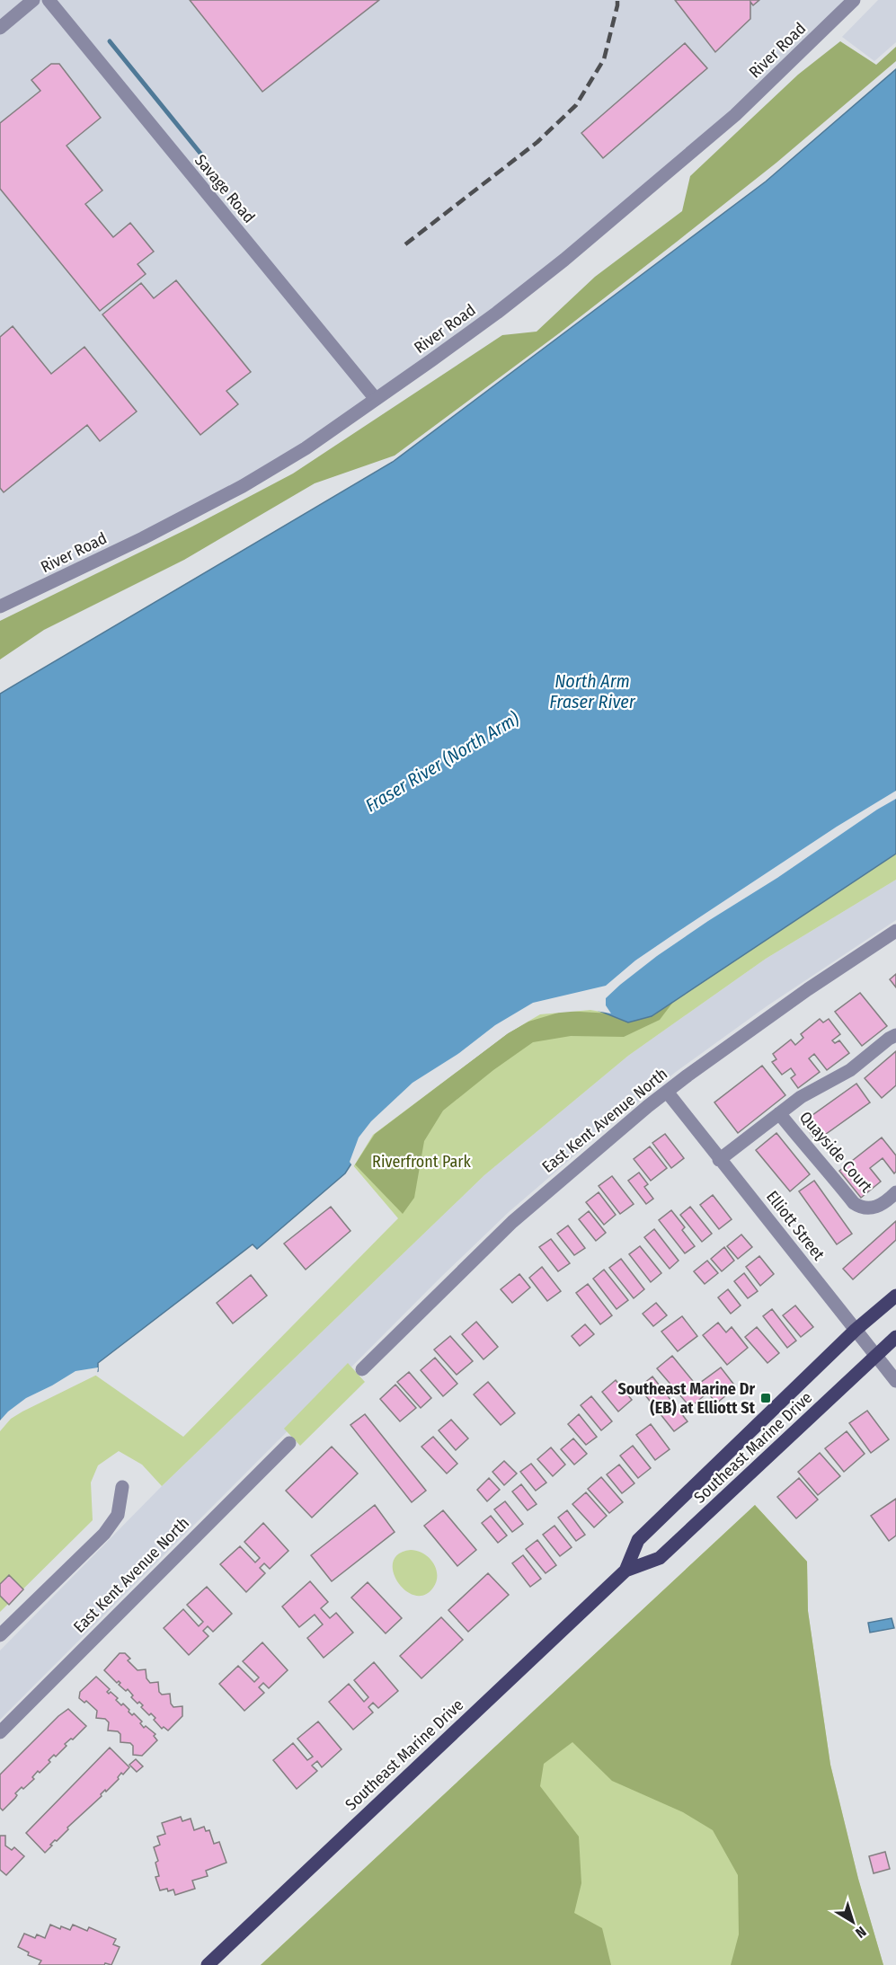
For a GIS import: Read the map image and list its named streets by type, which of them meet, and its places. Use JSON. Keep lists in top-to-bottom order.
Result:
{
  "streets": {
    "main road": ["Southeast Marine Drive"],
    "street": [
      "River Road",
      "Savage Road",
      "East Kent Avenue North",
      "Quayside Court",
      "Elliott Street"
    ]
  },
  "crossings": [
    ["River Road", "Savage Road"],
    ["East Kent Avenue North", "Elliott Street"],
    ["Quayside Court", "Elliott Street"],
    ["Elliott Street", "Southeast Marine Drive"]
  ],
  "water": ["North Arm Fraser River", "Fraser River (North Arm)"],
  "parks": ["Riverfront Park"],
  "places": {
    "transit": ["Southeast Marine Dr (EB) at Elliott St"]
  },
  "north": "bottom right"
}
